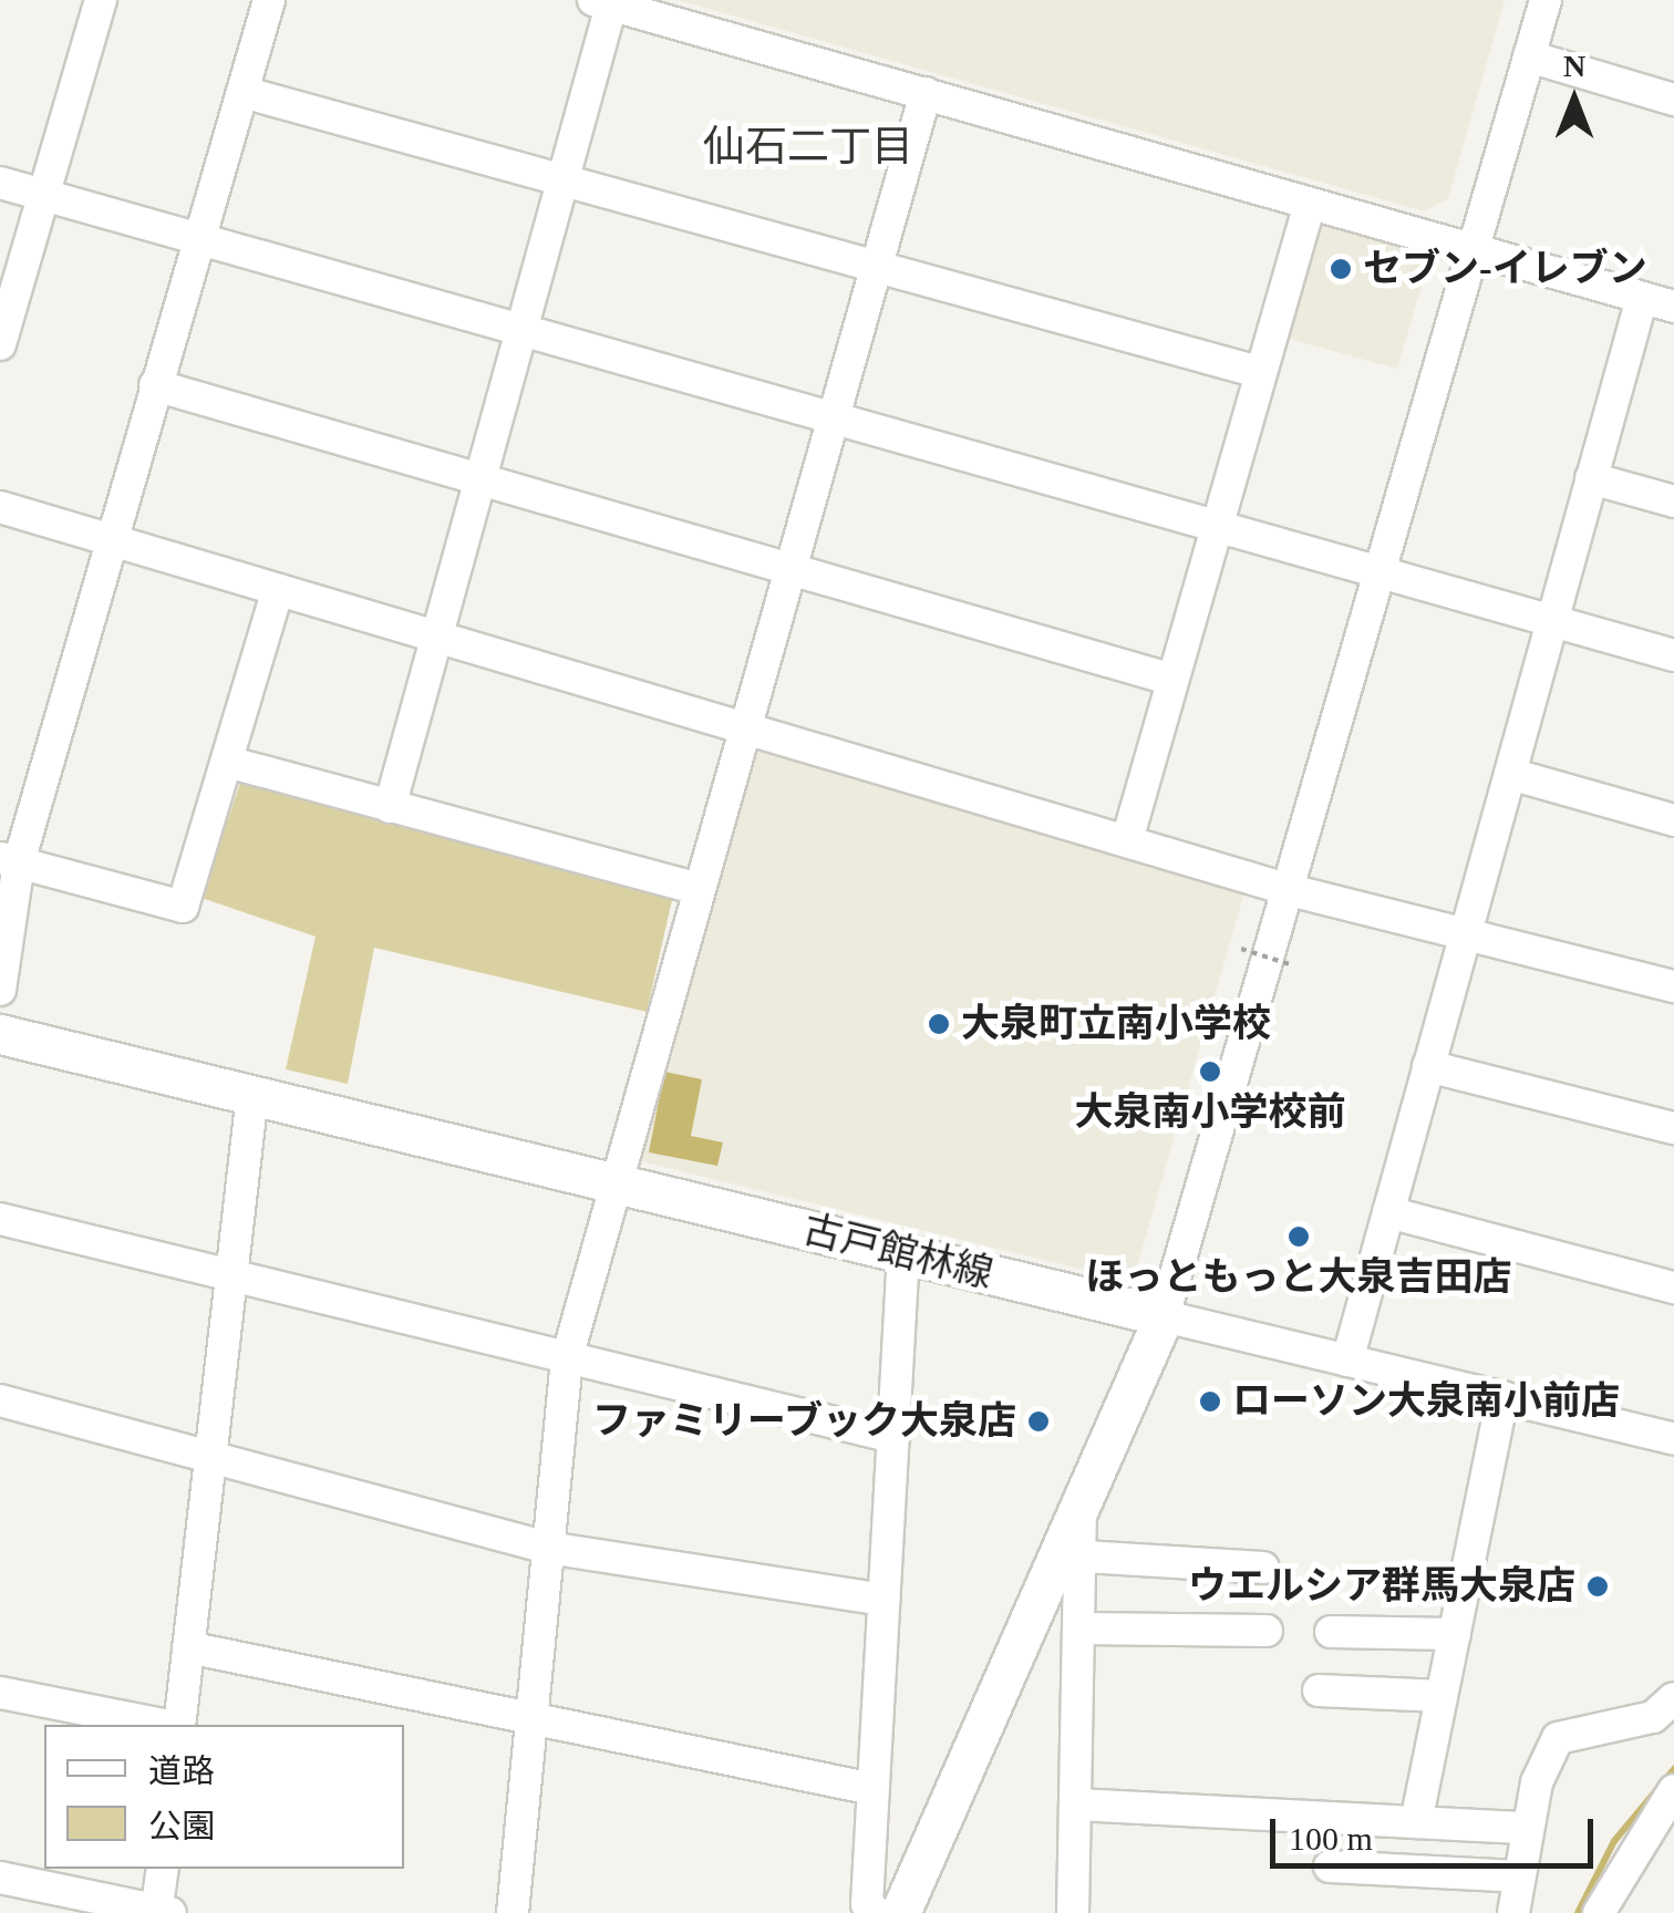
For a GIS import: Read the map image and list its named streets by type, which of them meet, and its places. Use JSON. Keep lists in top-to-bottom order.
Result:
{
  "streets": {
    "main road": ["古戸館林線"]
  },
  "districts": ["仙石二丁目"],
  "places": [
    "セブン-イレブン",
    "大泉町立南小学校",
    "大泉南小学校前",
    "ほっともっと大泉吉田店",
    "ローソン大泉南小前店",
    "ファミリーブック大泉店",
    "ウエルシア群馬大泉店"
  ],
  "legend": ["道路", "公園"],
  "scale_bar": "100 m",
  "north": "top"
}
